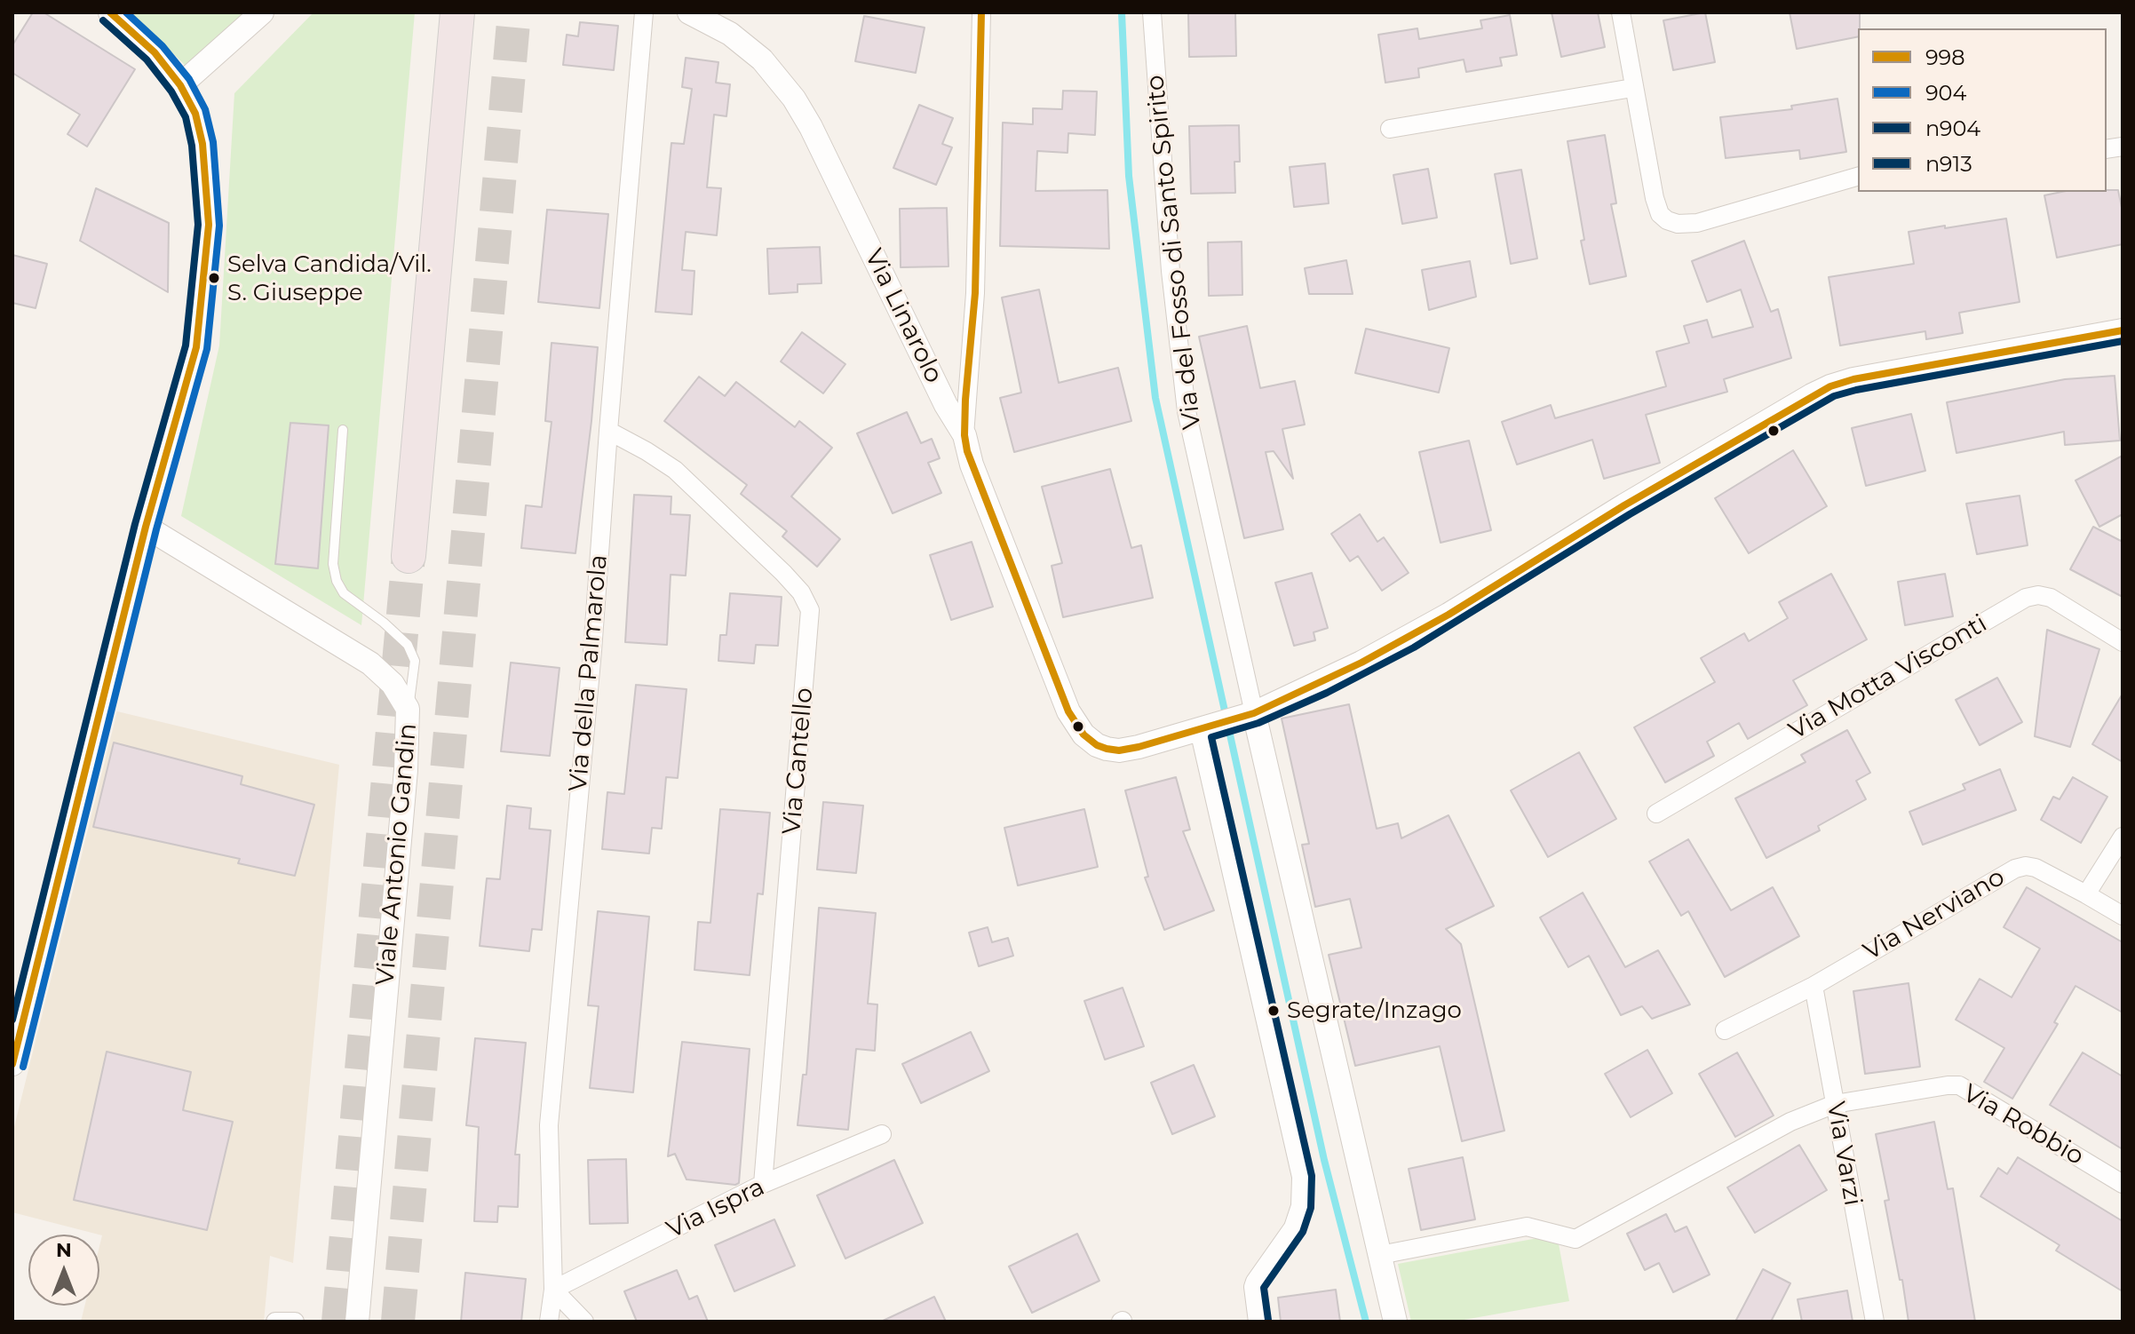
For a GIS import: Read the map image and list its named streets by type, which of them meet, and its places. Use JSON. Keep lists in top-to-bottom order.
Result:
{
  "streets": {
    "street": [
      "Via del Fosso di Santo Spirito",
      "Via Linarolo",
      "Via della Palmarola",
      "Via Motta Visconti",
      "Via Cantello",
      "Viale Antonio Gandin",
      "Via Nerviano",
      "Via Robbio",
      "Via Varzi",
      "Via Ispra"
    ]
  },
  "crossings": [
    ["Via del Fosso di Santo Spirito", "Via Linarolo"],
    ["Via del Fosso di Santo Spirito", "Via Robbio"],
    ["Via della Palmarola", "Via Cantello"],
    ["Via della Palmarola", "Via Ispra"],
    ["Via Cantello", "Via Ispra"],
    ["Via Nerviano", "Via Varzi"],
    ["Via Robbio", "Via Varzi"]
  ],
  "places": ["Selva Candida/Vil. S. Giuseppe", "Segrate/Inzago"],
  "lines": [
    "transit line 998",
    "transit line 904",
    "transit line n904",
    "transit line n913"
  ],
  "legend": [
    "998",
    "904",
    "n904",
    "n913"
  ],
  "north": "top"
}
